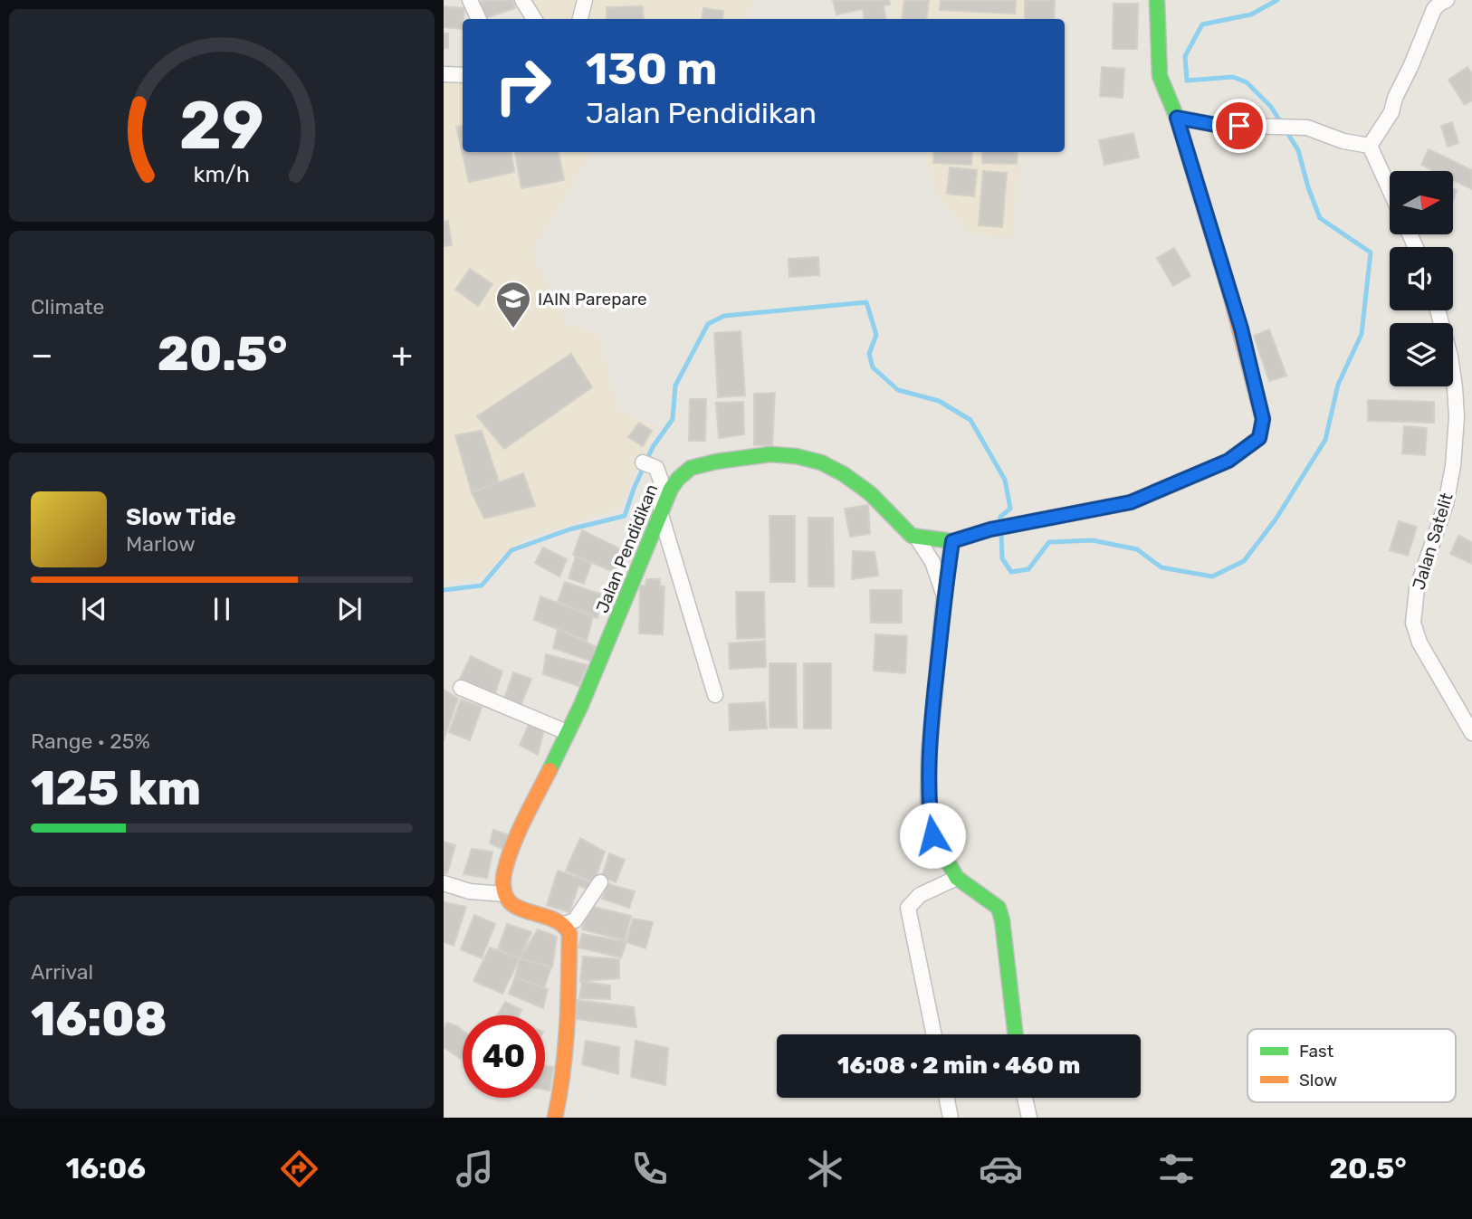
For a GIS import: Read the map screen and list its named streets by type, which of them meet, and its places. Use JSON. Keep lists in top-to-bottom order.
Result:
{
  "streets": {
    "street": ["Jalan Satelit", "Jalan Pendidikan"]
  },
  "places": {
    "school or university": ["IAIN Parepare"]
  },
  "legend": ["Fast", "Slow"],
  "north": "right",
  "page": {
    "turn": ["130 m", "Jalan Pendidikan"],
    "tile": [
      "Climate",
      ["Range · 25%", "125 km"],
      ["Arrival", "16:08"]
    ],
    "heat": ["−", "20.5°", "+"],
    "song": ["Slow Tide", "Marlow"],
    "limit": "40",
    "trip": "16:08 · 2 min · 460 m",
    "tabs": ["16:06", "20.5°"],
    "gauge": ["29", "km/h"]
  }
}
